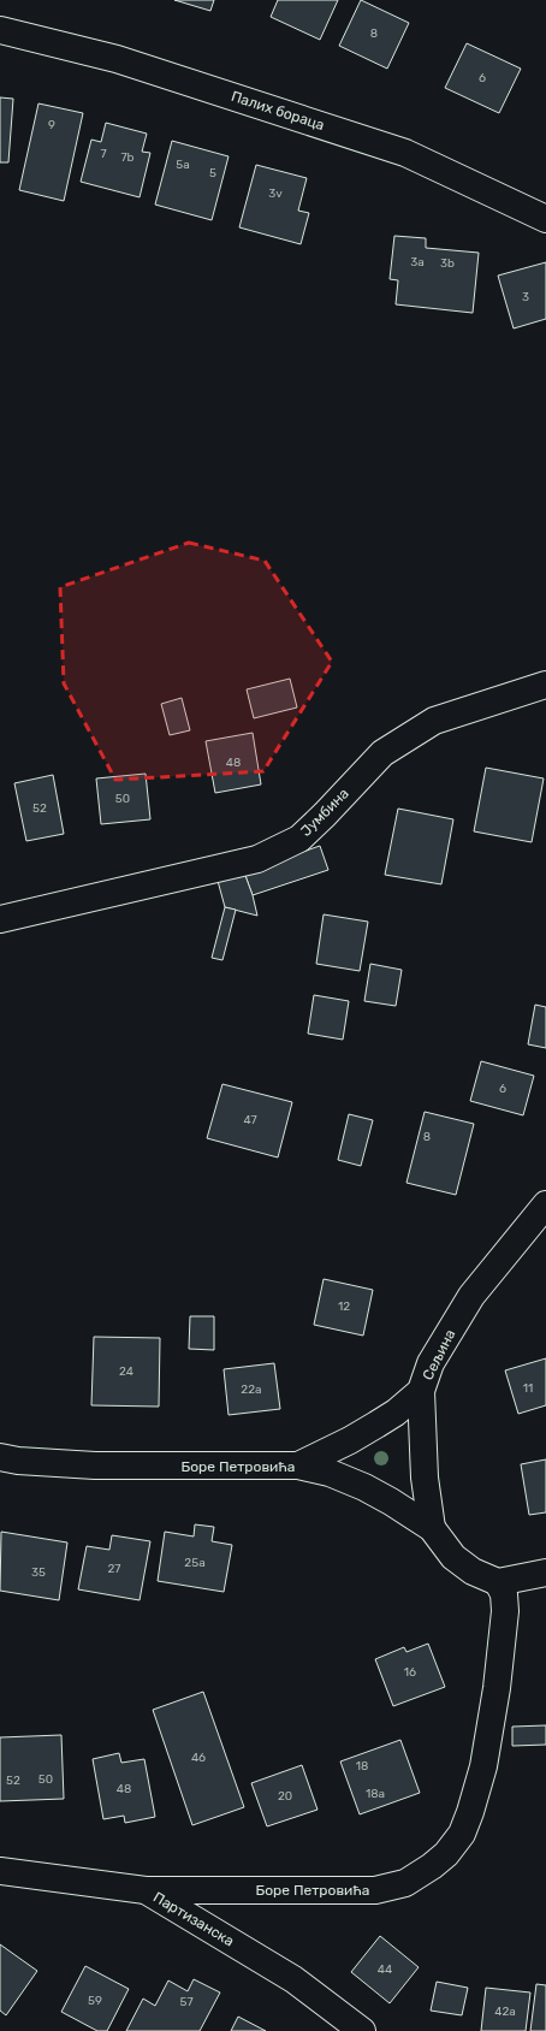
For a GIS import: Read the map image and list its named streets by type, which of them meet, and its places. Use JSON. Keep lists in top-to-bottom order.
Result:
{
  "streets": {
    "street": [
      "Палих бораца",
      "Јумбина",
      "Сељина",
      "Боре Петровића",
      "Партизанска"
    ]
  },
  "crossings": [
    ["Сељина", "Боре Петровића"],
    ["Боре Петровића", "Партизанска"]
  ],
  "house_numbers": [
    "8",
    "6",
    "9",
    "7",
    "7b",
    "5a",
    "5",
    "3v",
    "3a",
    "3b",
    "3",
    "48",
    "50",
    "52",
    "6",
    "47",
    "8",
    "12",
    "24",
    "11",
    "22a",
    "25a",
    "27",
    "35",
    "16",
    "46",
    "18",
    "50",
    "52",
    "48",
    "18a",
    "20",
    "44",
    "59",
    "57",
    "42a"
  ]
}
